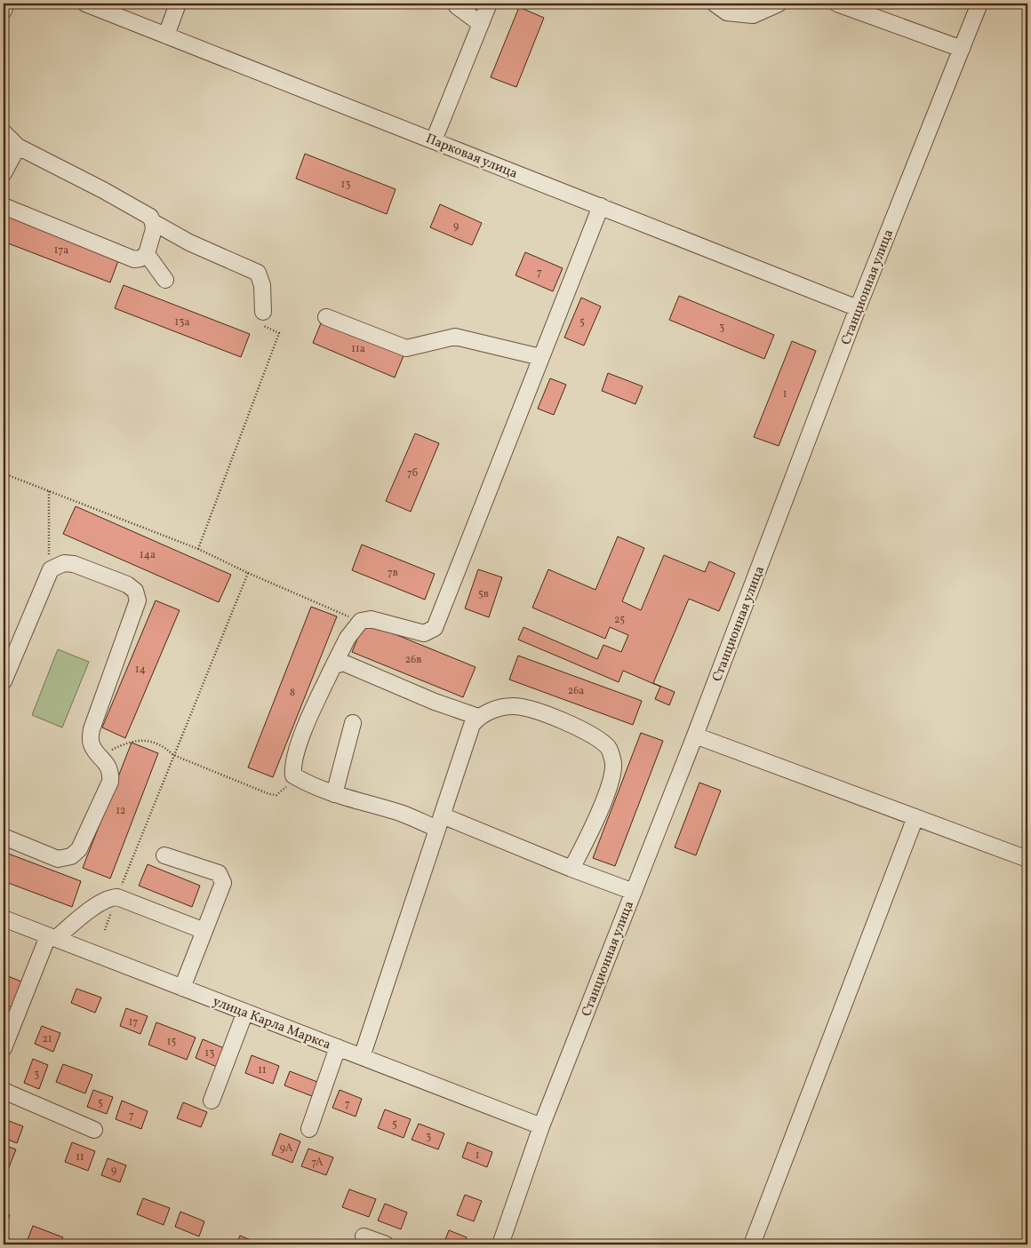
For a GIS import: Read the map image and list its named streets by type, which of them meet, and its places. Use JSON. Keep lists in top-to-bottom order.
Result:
{
  "streets": {
    "street": ["Парковая улица", "Станционная улица", "улица Карла Маркса"]
  },
  "crossings": [
    ["Парковая улица", "Станционная улица"],
    ["Станционная улица", "улица Карла Маркса"]
  ],
  "house_numbers": [
    "13",
    "9",
    "17а",
    "7",
    "13а",
    "5",
    "3",
    "11а",
    "1",
    "7б",
    "14а",
    "7в",
    "5в",
    "25",
    "26в",
    "14",
    "26а",
    "8",
    "12",
    "17",
    "21",
    "15",
    "13",
    "11",
    "3",
    "5",
    "7",
    "7",
    "5",
    "3",
    "9А",
    "1",
    "11",
    "7А",
    "9"
  ]
}
